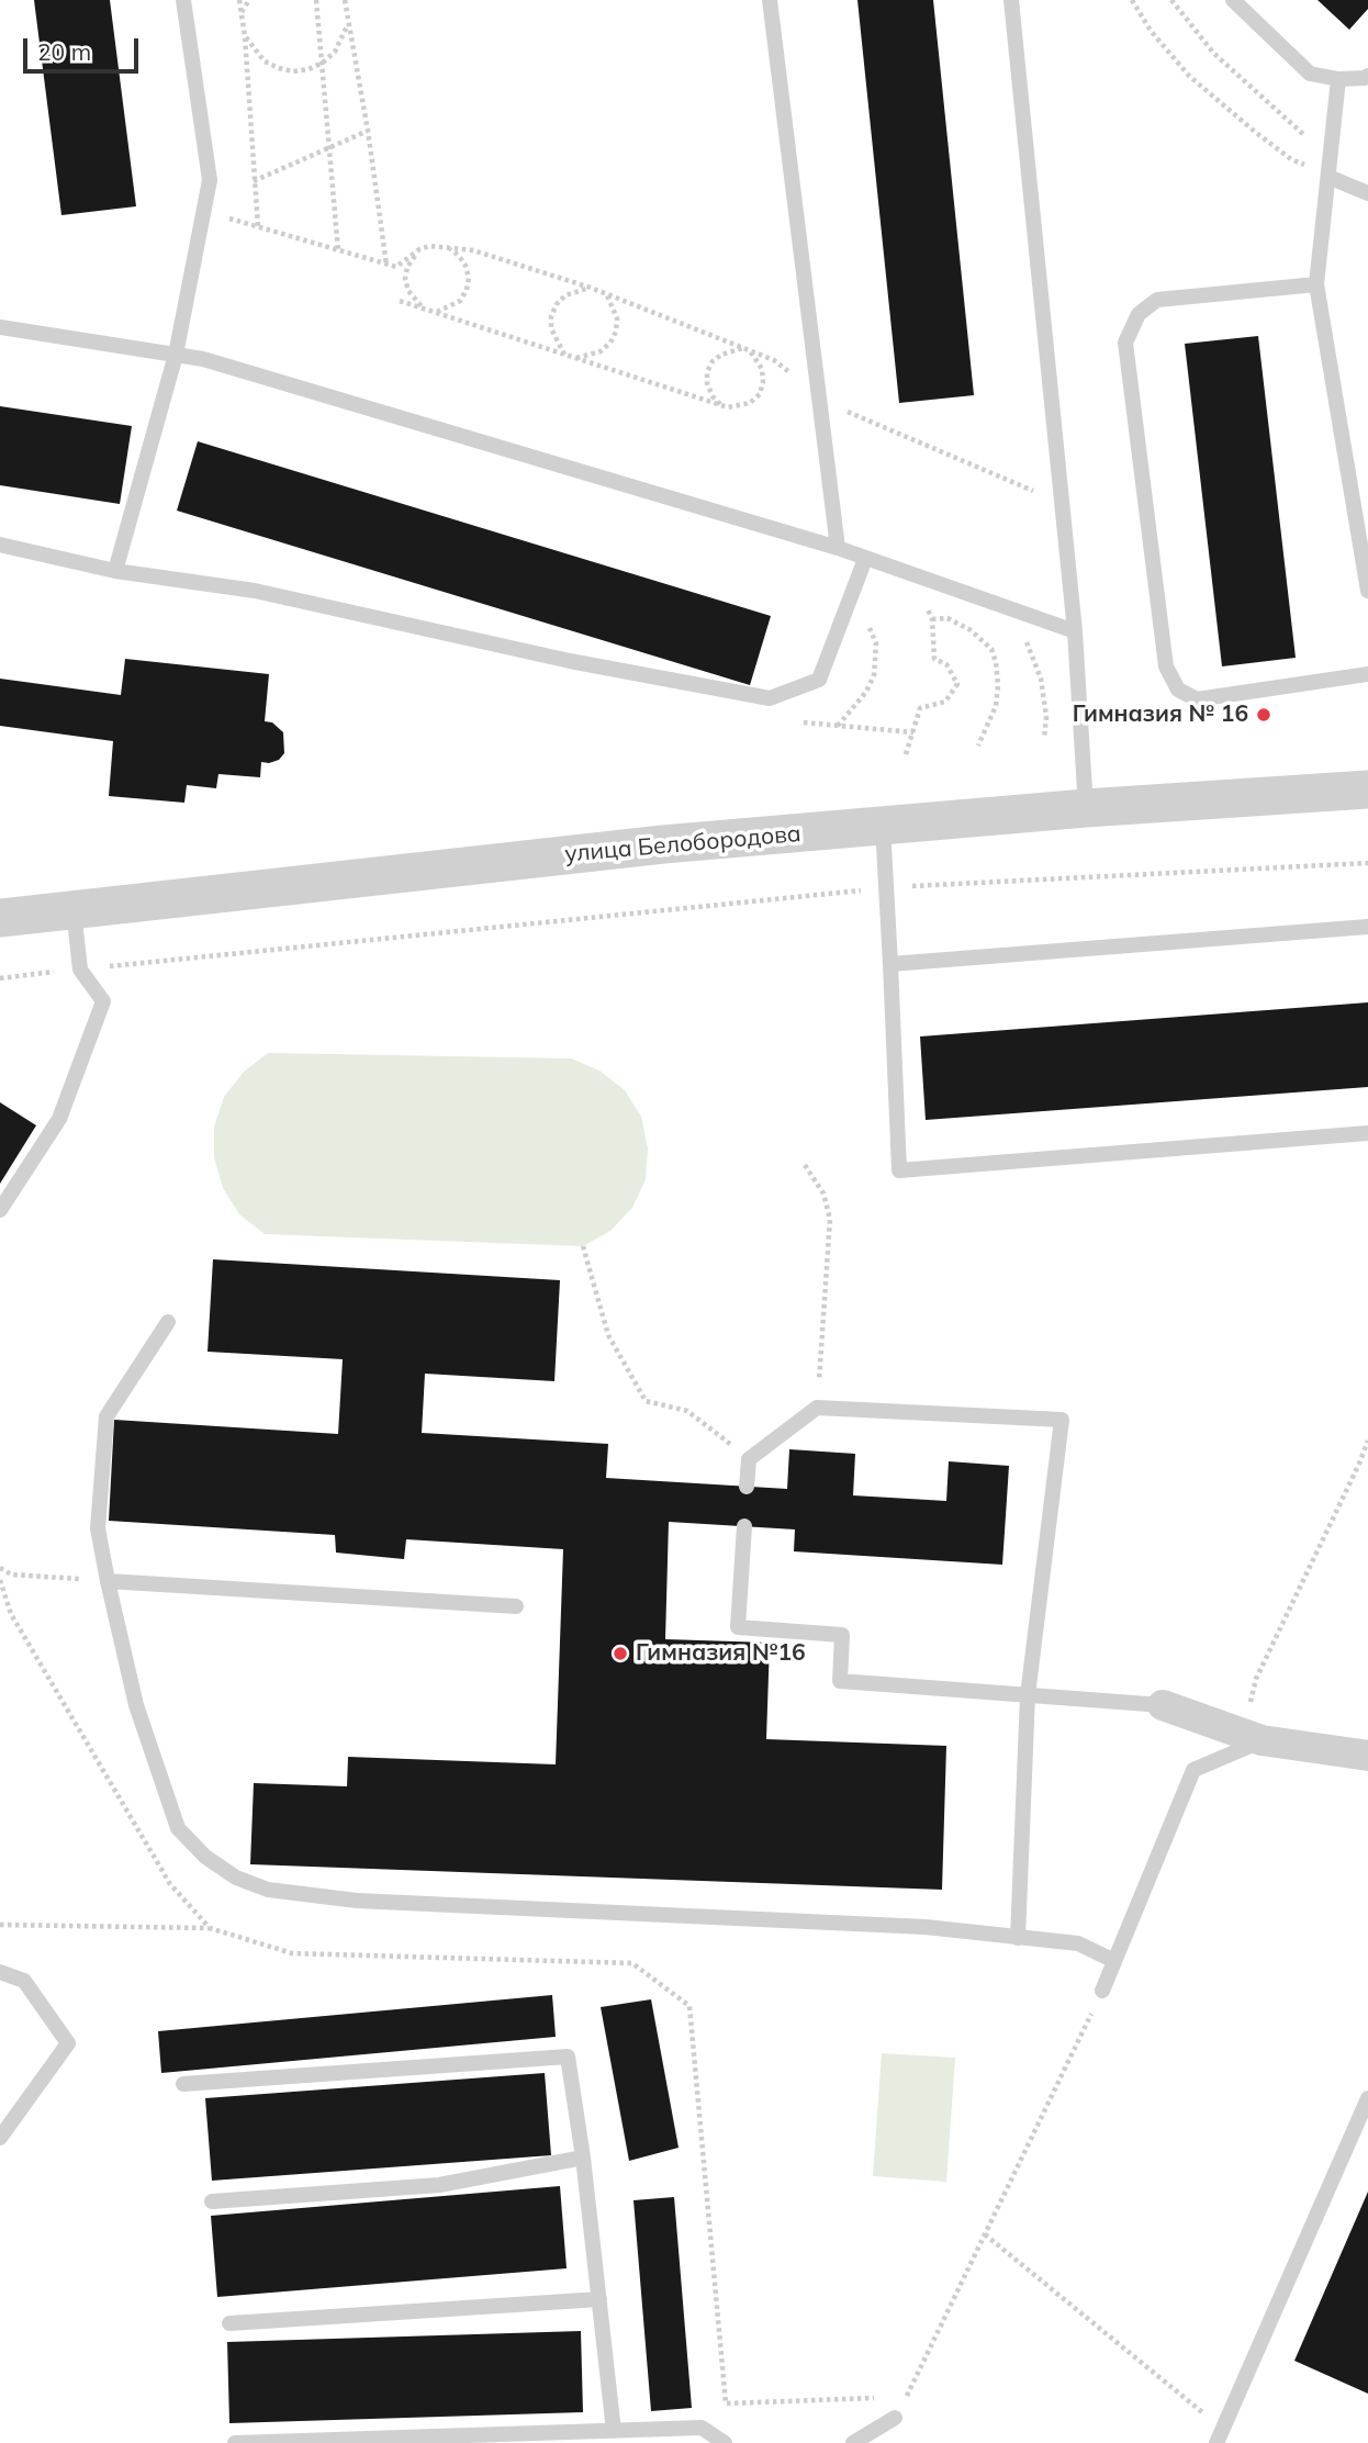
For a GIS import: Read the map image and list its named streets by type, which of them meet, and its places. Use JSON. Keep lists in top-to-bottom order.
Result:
{
  "streets": {
    "street": ["улица Белобородова"]
  },
  "places": ["Гимназия № 16", "Гимназия №16"],
  "scale_bar": "20 m"
}
